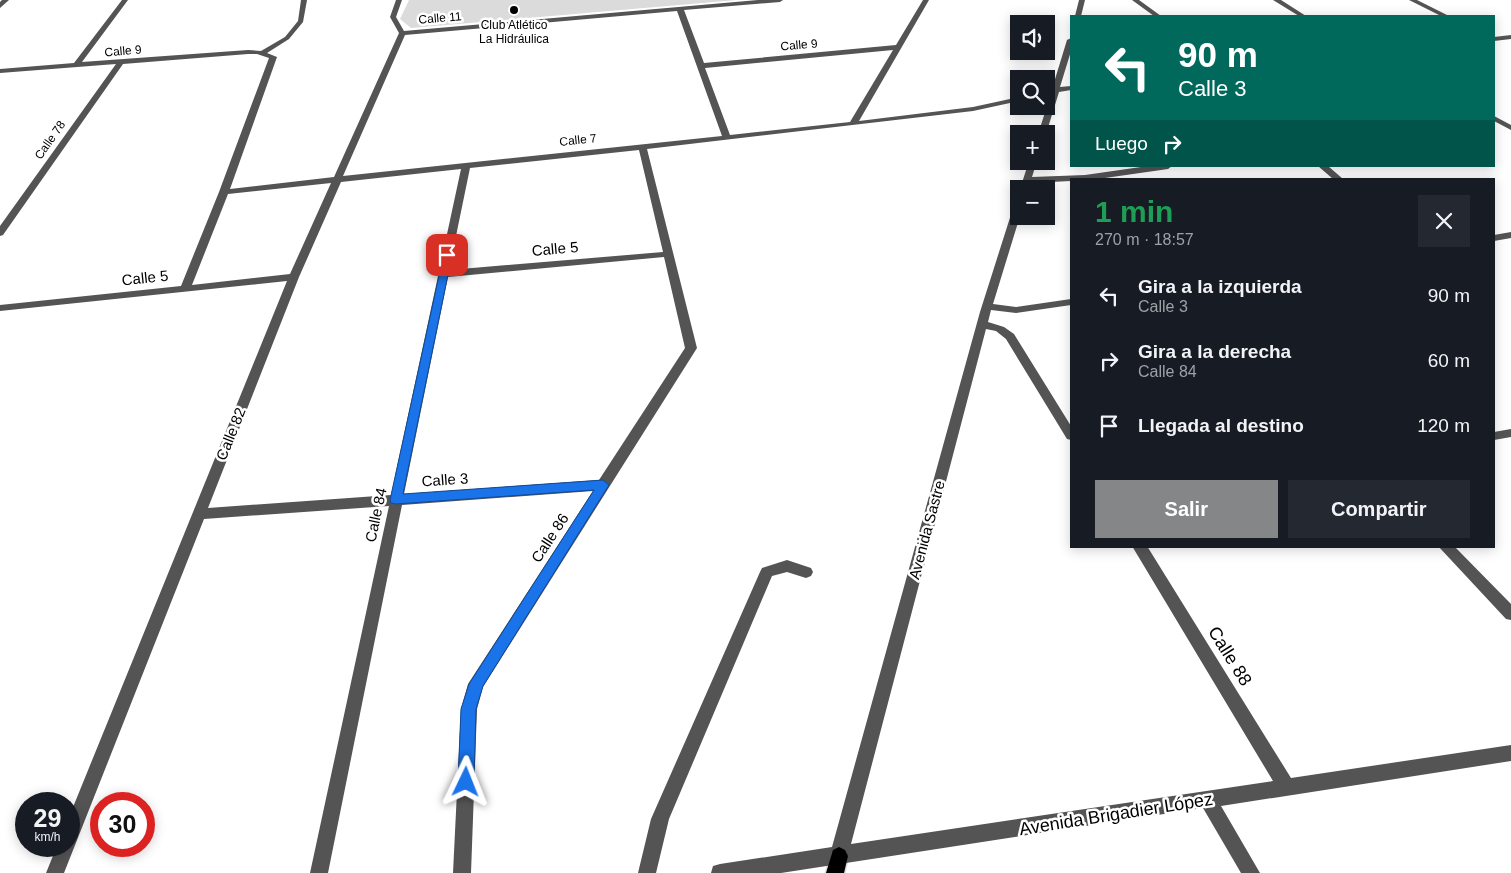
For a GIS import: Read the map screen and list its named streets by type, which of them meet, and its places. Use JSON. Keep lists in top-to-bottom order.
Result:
{
  "streets": {
    "street": [
      "Calle 11",
      "Calle 9",
      "Calle 78",
      "Calle 7",
      "Calle 5",
      "Calle 82",
      "Calle 3",
      "Calle 84",
      "Avenida Sastre",
      "Calle 86",
      "Calle 88",
      "Avenida Brigadier López"
    ]
  },
  "crossings": [
    ["Calle 11", "Calle 82"],
    ["Calle 9", "Calle 78"],
    ["Calle 7", "Calle 82"],
    ["Calle 7", "Calle 84"],
    ["Calle 7", "Calle 86"],
    ["Calle 5", "Calle 82"],
    ["Calle 5", "Calle 84"],
    ["Calle 5", "Calle 86"],
    ["Calle 82", "Calle 3"],
    ["Calle 3", "Calle 84"],
    ["Calle 3", "Calle 86"],
    ["Avenida Sastre", "Avenida Brigadier López"],
    ["Calle 88", "Avenida Brigadier López"]
  ],
  "places": ["Club Atlético La Hidráulica"],
  "page": {
    "map_buttons": ["+", "−"],
    "turn": ["90 m", "Calle 3"],
    "then": "Luego",
    "heading": ["1 min", "270 m · 18:57"],
    "list": [
      {
        "name": "Gira a la izquierda",
        "note": "Calle 3",
        "value": "90 m"
      },
      {
        "name": "Gira a la derecha",
        "note": "Calle 84",
        "value": "60 m"
      },
      {
        "name": "Llegada al destino",
        "value": "120 m"
      }
    ],
    "buttons": ["Salir", "Compartir"],
    "speed": "29 km/h",
    "limit": "30"
  }
}
